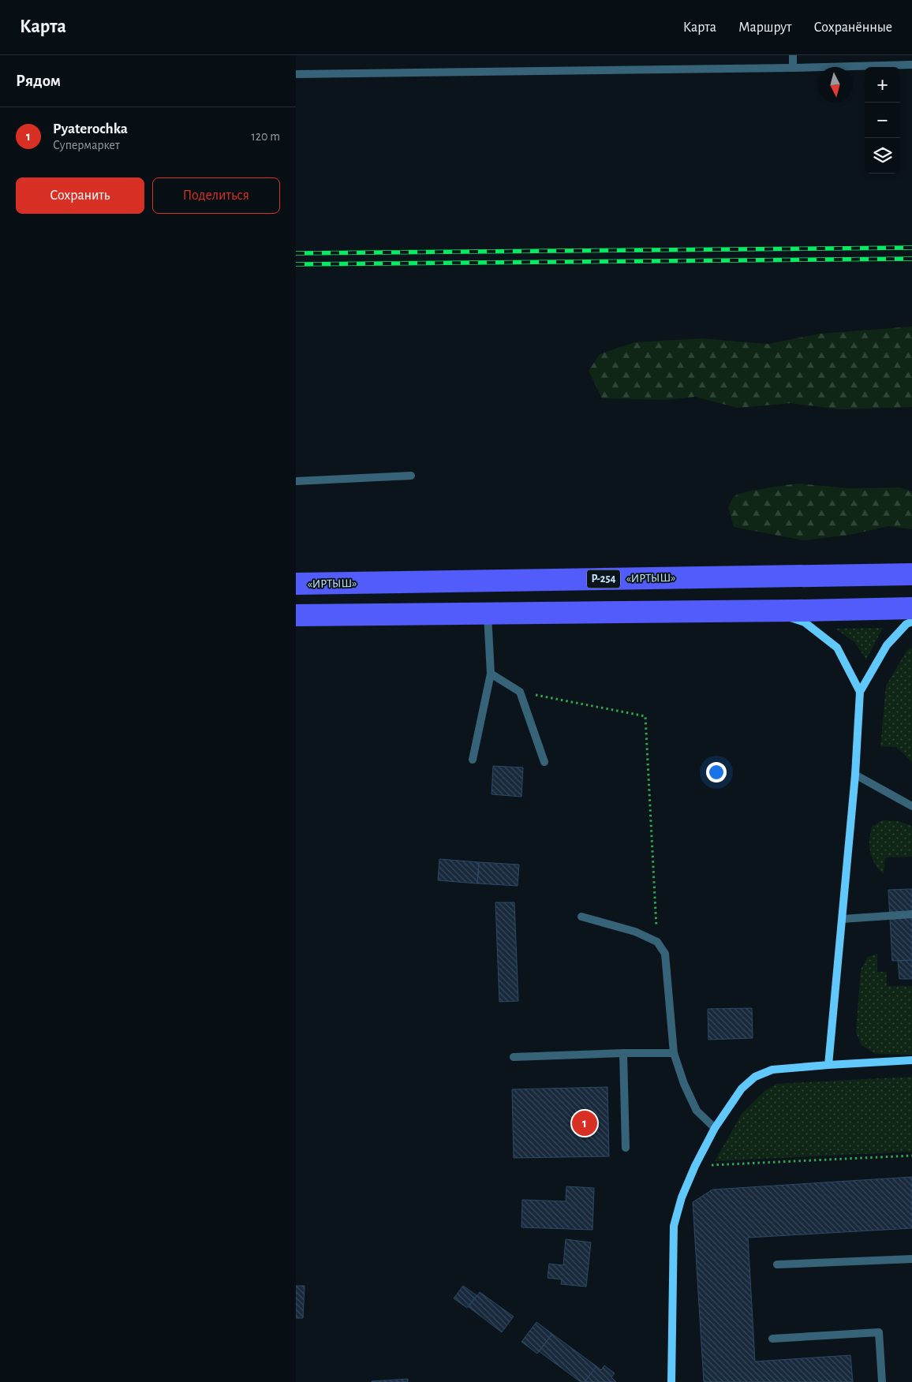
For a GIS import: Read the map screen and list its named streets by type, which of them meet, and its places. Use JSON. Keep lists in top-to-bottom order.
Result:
{
  "streets": {
    "main road": ["«ИРТЫШ»", "Р-254"]
  },
  "north": "bottom",
  "page": {
    "header": "Карта",
    "nav": ["Карта", "Маршрут", "Сохранённые"],
    "heading": "Рядом",
    "map_buttons": ["+", "−"],
    "list": [
      {
        "mark": "1",
        "name": "Pyaterochka",
        "note": "Супермаркет",
        "value": "120 m"
      }
    ],
    "buttons": ["Сохранить", "Поделиться"],
    "pins": "1"
  }
}
